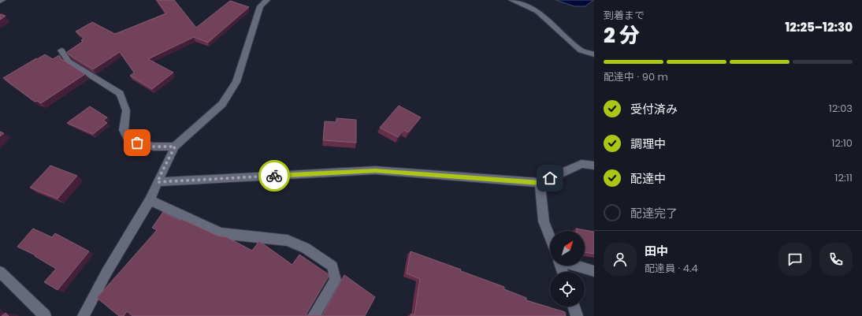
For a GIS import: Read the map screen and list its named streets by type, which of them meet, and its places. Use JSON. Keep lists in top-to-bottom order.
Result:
{
  "north": "top right",
  "page": {
    "heading": ["2 分", "到着まで", "12:25–12:30"],
    "panel": ["田中", "配達員 · 4.4"],
    "bar": "配達中 · 90 m",
    "list": [
      ["受付済み", "12:03"],
      ["調理中", "12:10"],
      ["配達中", "12:11"],
      "配達完了"
    ]
  }
}
